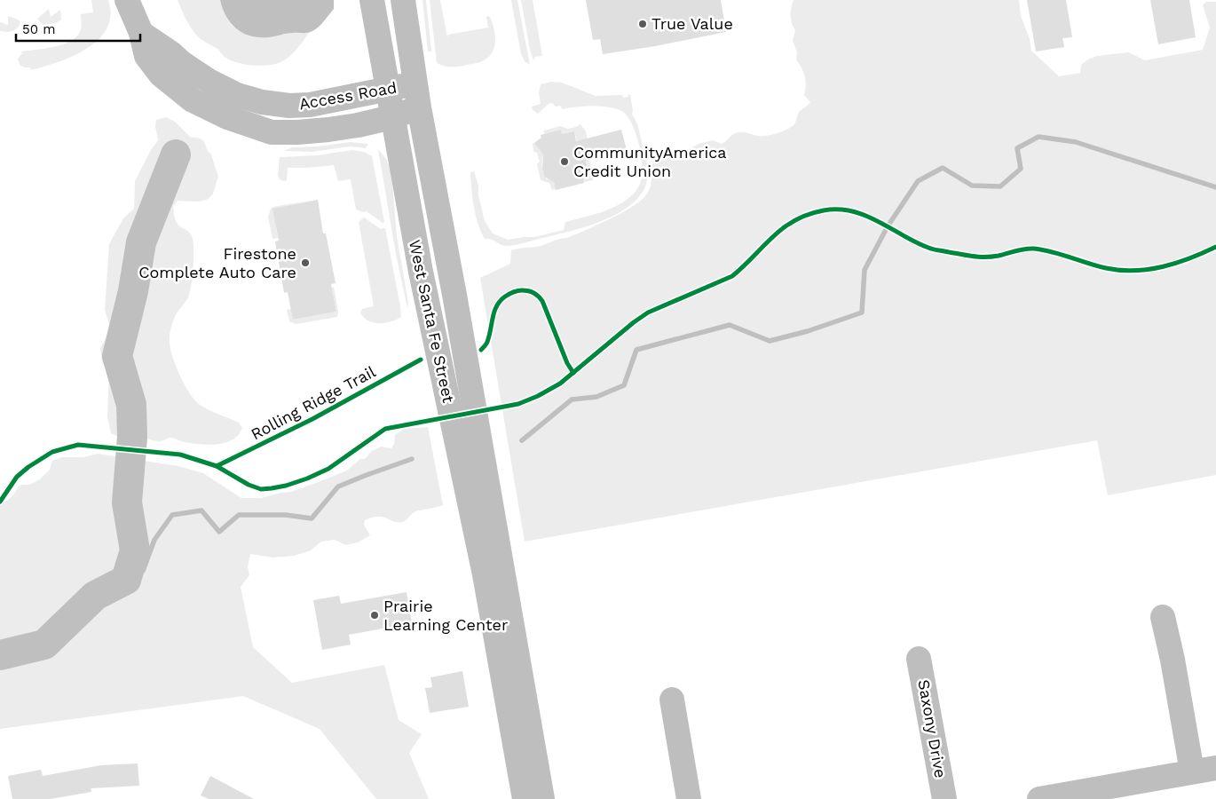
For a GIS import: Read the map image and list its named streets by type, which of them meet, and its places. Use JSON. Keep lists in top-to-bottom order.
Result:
{
  "streets": {
    "street": ["Access Road", "West Santa Fe Street", "Saxony Drive"],
    "cycle path": ["Rolling Ridge Trail"]
  },
  "crossings": [
    ["Access Road", "West Santa Fe Street"]
  ],
  "places": [
    "True Value",
    "CommunityAmerica Credit Union",
    "Firestone Complete Auto Care",
    "Prairie Learning Center"
  ],
  "scale_bar": "50 m"
}
